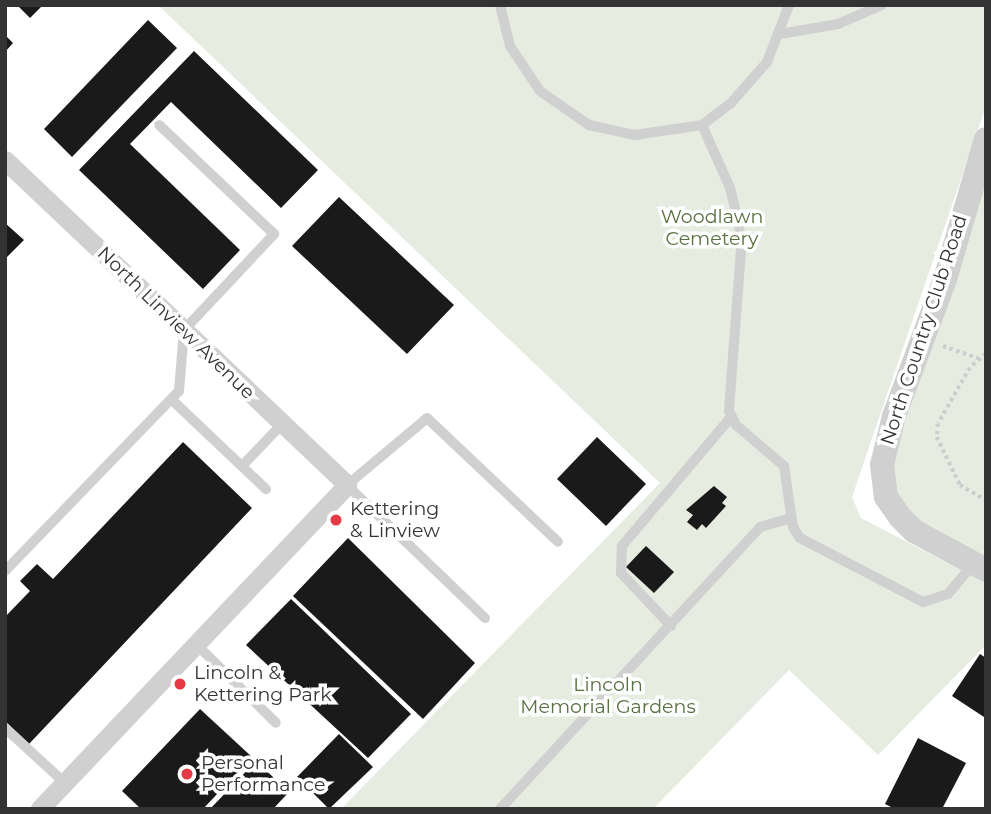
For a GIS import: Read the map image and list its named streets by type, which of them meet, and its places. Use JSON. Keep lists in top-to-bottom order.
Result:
{
  "streets": {
    "street": ["North Linview Avenue", "North Country Club Road"]
  },
  "parks": ["Woodlawn Cemetery", "Lincoln Memorial Gardens"],
  "places": ["Kettering & Linview", "Lincoln & Kettering Park", "Personal Performance"]
}
